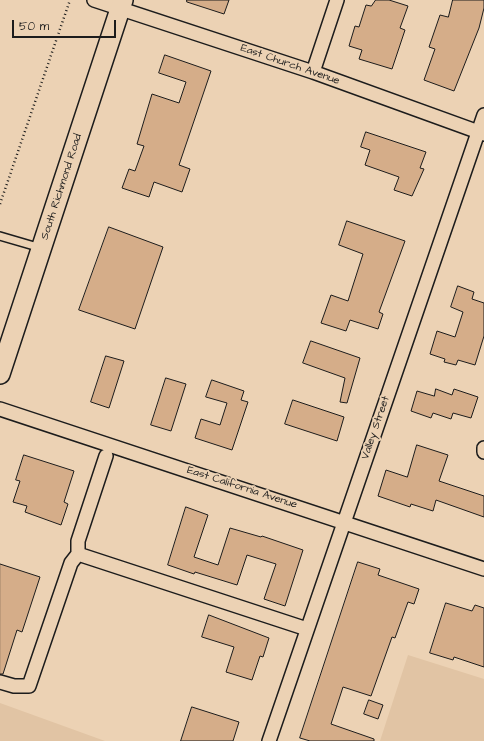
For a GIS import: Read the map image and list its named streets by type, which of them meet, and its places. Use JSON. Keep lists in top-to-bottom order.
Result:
{
  "streets": {
    "street": [
      "East Church Avenue",
      "South Richmond Road",
      "Valley Street",
      "East California Avenue"
    ]
  },
  "crossings": [
    ["East Church Avenue", "South Richmond Road"],
    ["East Church Avenue", "Valley Street"],
    ["Valley Street", "East California Avenue"]
  ],
  "scale_bar": "50 m"
}
